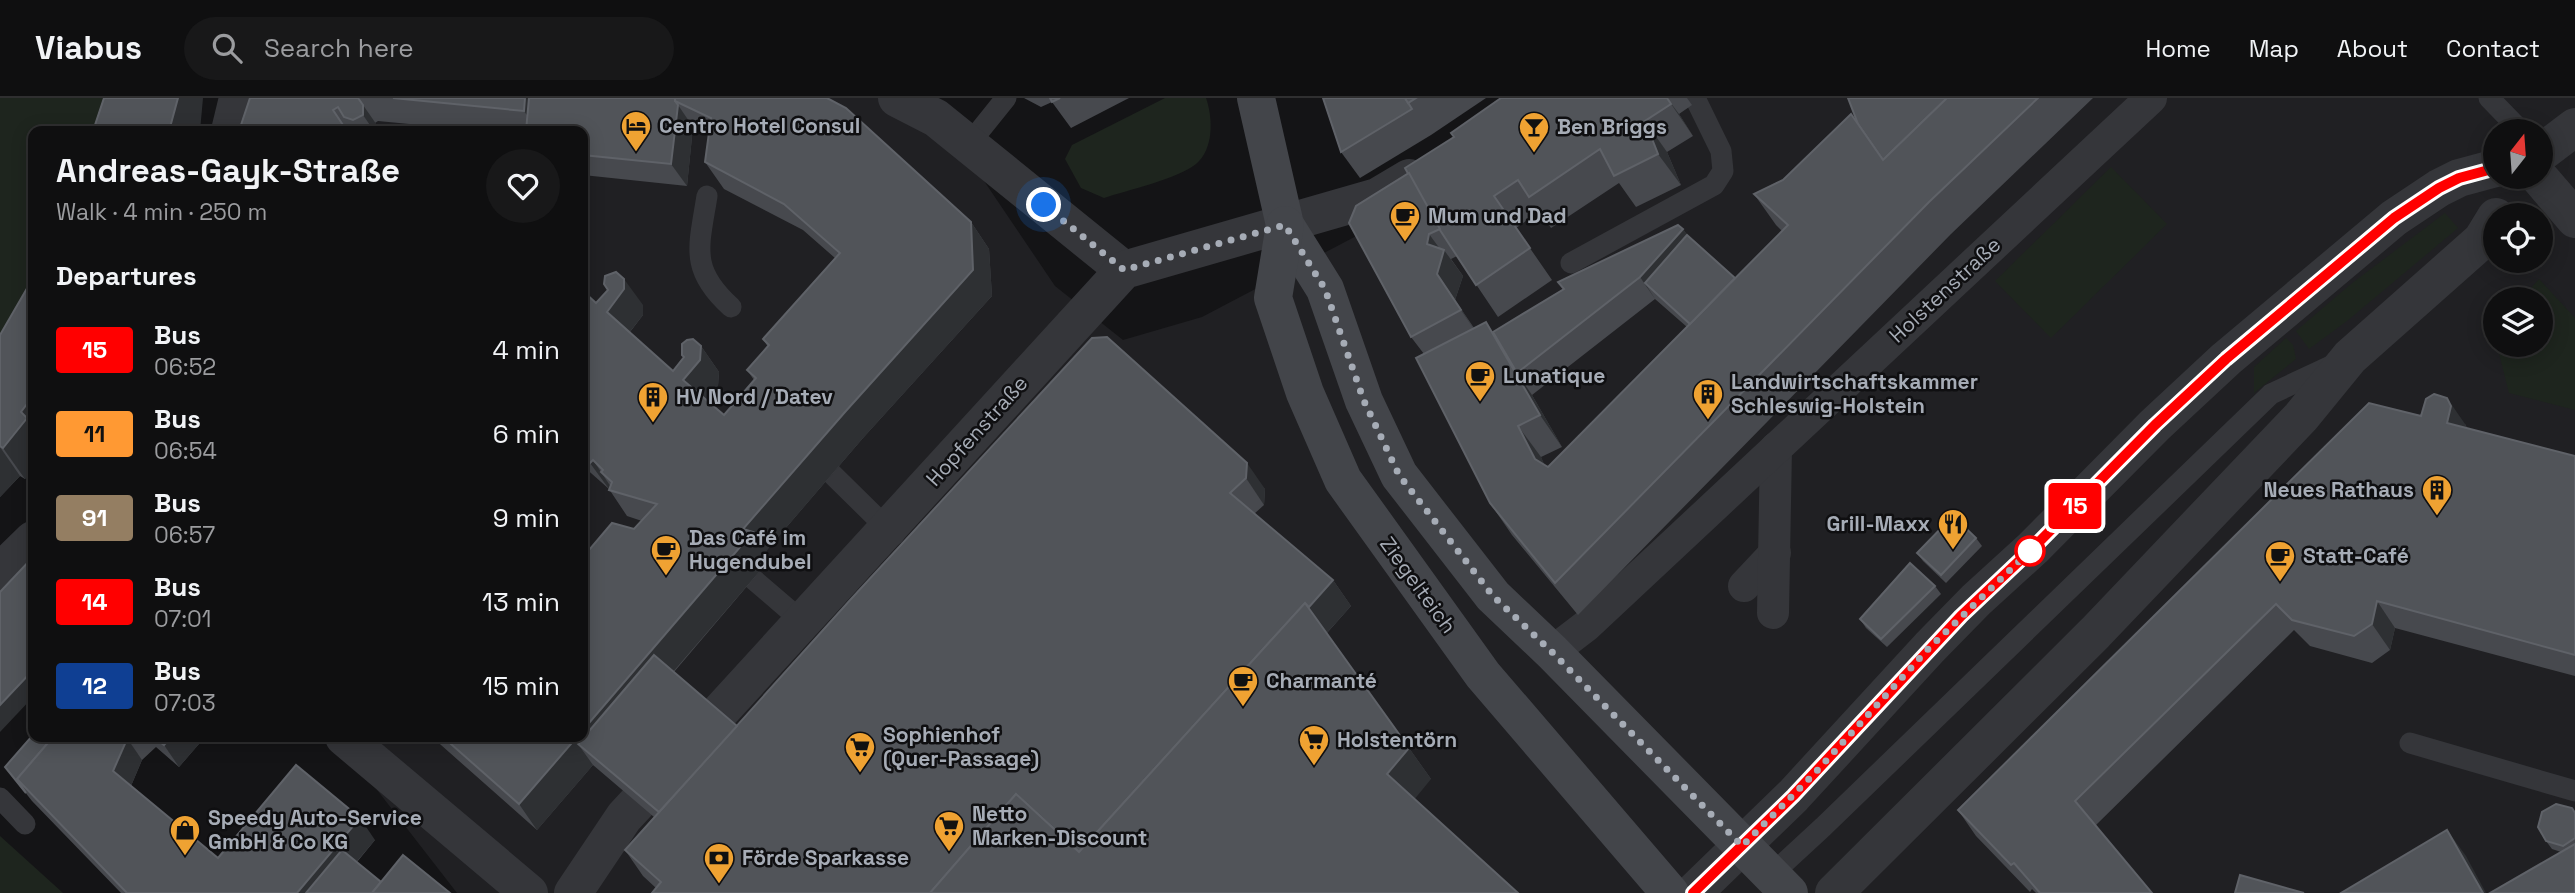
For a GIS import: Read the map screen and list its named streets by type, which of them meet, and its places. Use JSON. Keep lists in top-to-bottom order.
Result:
{
  "streets": {
    "main road": ["Ziegelteich"],
    "street": ["Holstenstraße", "Hopfenstraße"]
  },
  "crossings": [
    ["Holstenstraße", "Ziegelteich"]
  ],
  "places": {
    "hotel": ["Centro Hotel Consul"],
    "bar": ["Ben Briggs"],
    "cafe": [
      "Mum und Dad",
      "Lunatique",
      "Das Café im Hugendubel",
      "Statt-Café",
      "Charmanté"
    ],
    "building": ["Landwirtschaftskammer Schleswig-Holstein", "HV Nord / Datev", "Neues Rathaus"],
    "restaurant": ["Grill-Maxx"],
    "supermarket": ["Holstentörn", "Sophienhof (Quer-Passage)", "Netto Marken-Discount"],
    "shop": ["Speedy Auto-Service GmbH & Co KG"],
    "bank": ["Förde Sparkasse"]
  },
  "lines": ["bus line 15"],
  "north": "top",
  "page": {
    "header": "Viabus",
    "search": "Search here",
    "nav": [
      "Home",
      "Map",
      "About",
      "Contact"
    ],
    "on_map": "15",
    "heading": [
      ["Andreas-Gayk-Straße", "Walk · 4 min · 250 m"],
      "Departures"
    ],
    "list": [
      {
        "mark": "15",
        "name": "Bus",
        "note": "06:52",
        "value": "4 min"
      },
      {
        "mark": "11",
        "name": "Bus",
        "note": "06:54",
        "value": "6 min"
      },
      {
        "mark": "91",
        "name": "Bus",
        "note": "06:57",
        "value": "9 min"
      },
      {
        "mark": "14",
        "name": "Bus",
        "note": "07:01",
        "value": "13 min"
      },
      {
        "mark": "12",
        "name": "Bus",
        "note": "07:03",
        "value": "15 min"
      }
    ]
  }
}
